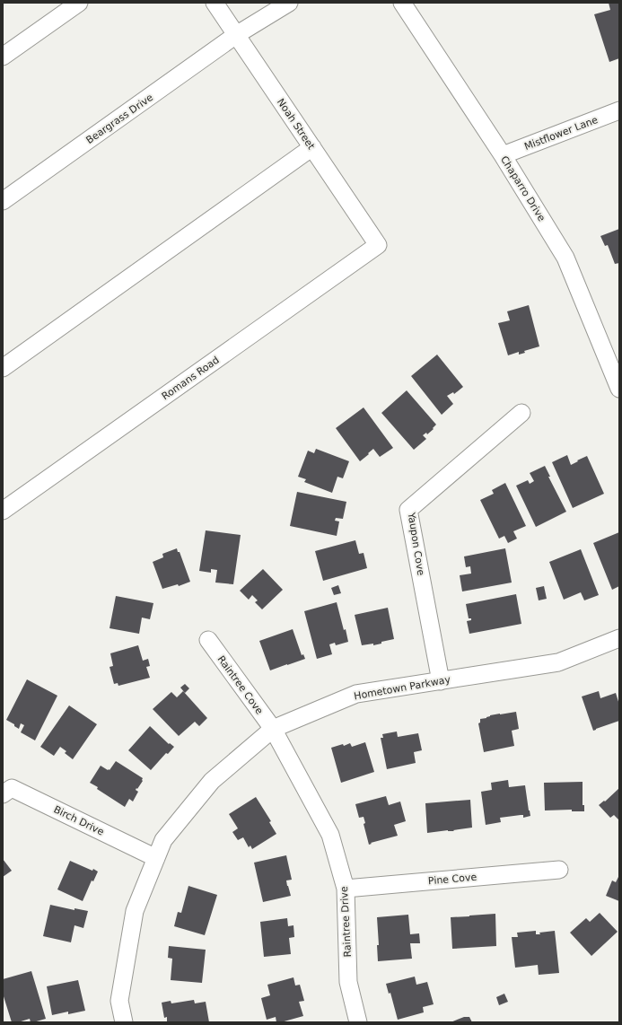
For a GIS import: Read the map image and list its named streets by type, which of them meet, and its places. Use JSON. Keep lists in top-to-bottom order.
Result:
{
  "streets": {
    "street": [
      "Beargrass Drive",
      "Noah Street",
      "Mistflower Lane",
      "Chaparro Drive",
      "Romans Road",
      "Yaupon Cove",
      "Raintree Cove",
      "Hometown Parkway",
      "Birch Drive",
      "Pine Cove",
      "Raintree Drive"
    ]
  },
  "crossings": [
    ["Beargrass Drive", "Noah Street"],
    ["Noah Street", "Romans Road"],
    ["Mistflower Lane", "Chaparro Drive"],
    ["Yaupon Cove", "Hometown Parkway"],
    ["Raintree Cove", "Hometown Parkway"],
    ["Raintree Cove", "Raintree Drive"],
    ["Hometown Parkway", "Birch Drive"],
    ["Hometown Parkway", "Raintree Drive"],
    ["Pine Cove", "Raintree Drive"]
  ]
}
